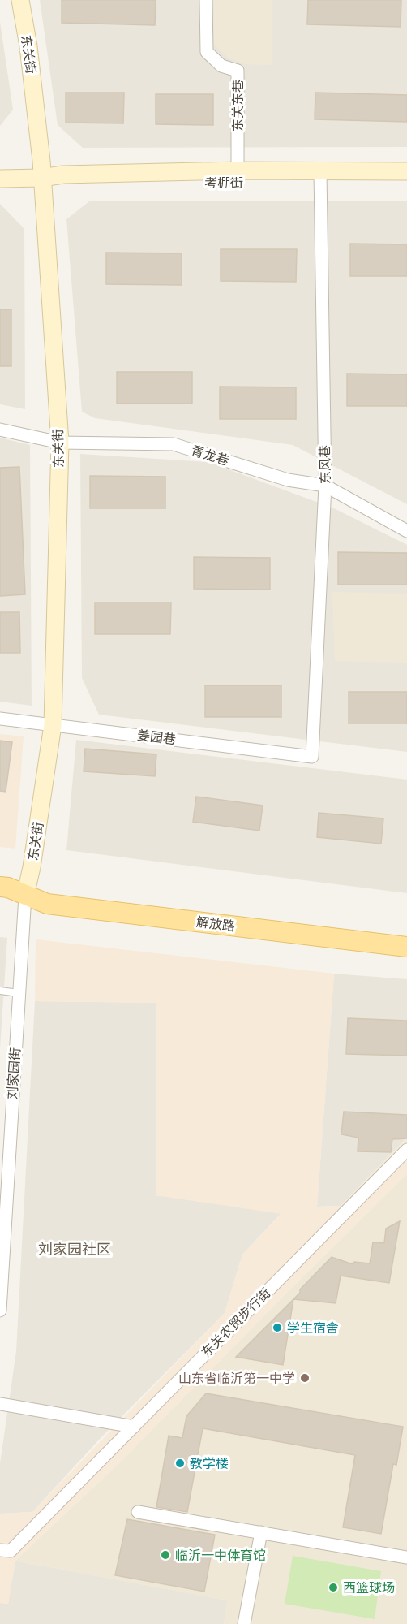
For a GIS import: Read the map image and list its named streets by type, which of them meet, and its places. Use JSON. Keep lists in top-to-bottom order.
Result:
{
  "streets": {
    "main road": ["解放路"],
    "street": [
      "东关街",
      "东关东巷",
      "考棚街",
      "青龙巷",
      "东风巷",
      "姜园巷",
      "刘家园街",
      "东关农贸步行街"
    ]
  },
  "crossings": [
    ["东关街", "考棚街"],
    ["东关街", "青龙巷"],
    ["东关街", "姜园巷"],
    ["东关街", "解放路"],
    ["东关街", "刘家园街"],
    ["东关东巷", "考棚街"],
    ["考棚街", "东风巷"],
    ["青龙巷", "东风巷"],
    ["东风巷", "姜园巷"],
    ["解放路", "刘家园街"]
  ],
  "districts": ["刘家园社区"],
  "places": [
    "学生宿舍",
    "山东省临沂第一中学",
    "教学楼",
    "临沂一中体育馆",
    "西篮球场"
  ]
}
